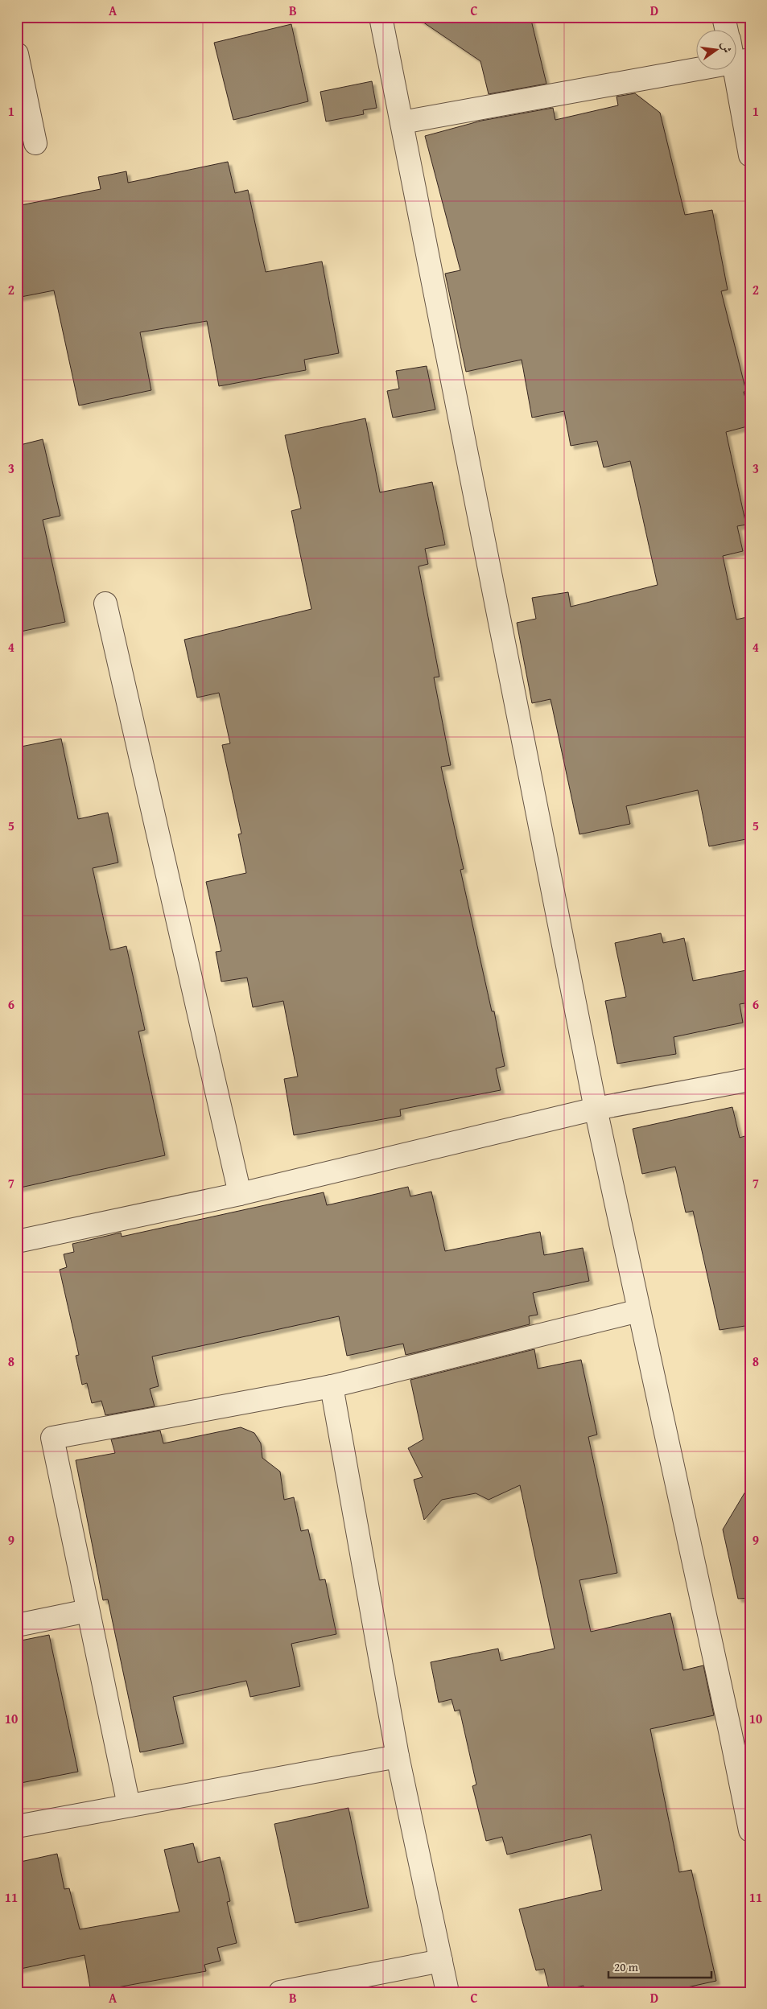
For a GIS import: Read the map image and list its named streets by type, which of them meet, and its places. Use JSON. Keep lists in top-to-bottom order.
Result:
{
  "scale_bar": "20 m",
  "north": "right",
  "grid": {
    "columns": [
      "A",
      "B",
      "C",
      "D"
    ],
    "rows": [
      "1",
      "2",
      "3",
      "4",
      "5",
      "6",
      "7",
      "8",
      "9",
      "10",
      "11"
    ]
  }
}
